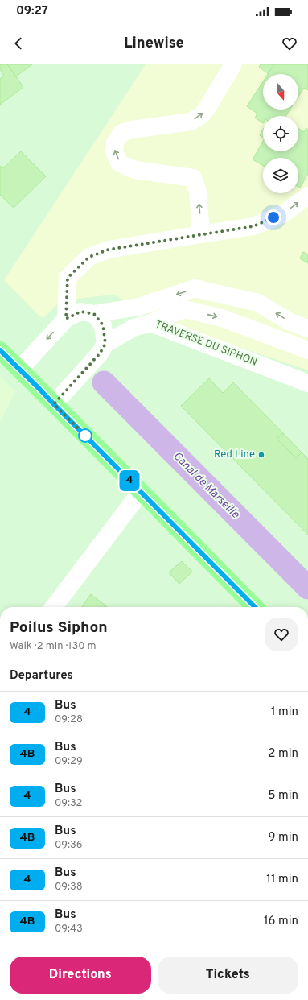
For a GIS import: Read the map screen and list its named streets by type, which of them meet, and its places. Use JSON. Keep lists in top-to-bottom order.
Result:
{
  "streets": {
    "street": ["TRAVERSE DU SIPHON"]
  },
  "water": ["Canal de Marseille"],
  "places": ["Red Line"],
  "lines": ["bus line 4"],
  "north": "bottom",
  "page": {
    "status": "09:27",
    "header": "Linewise",
    "on_map": "4",
    "heading": [
      ["Poilus Siphon", "Walk · 2 min · 130 m"],
      "Departures"
    ],
    "list": [
      {
        "mark": "4",
        "name": "Bus",
        "note": "09:28",
        "value": "1 min"
      },
      {
        "mark": "4B",
        "name": "Bus",
        "note": "09:29",
        "value": "2 min"
      },
      {
        "mark": "4",
        "name": "Bus",
        "note": "09:32",
        "value": "5 min"
      },
      {
        "mark": "4B",
        "name": "Bus",
        "note": "09:36",
        "value": "9 min"
      },
      {
        "mark": "4",
        "name": "Bus",
        "note": "09:38",
        "value": "11 min"
      },
      {
        "mark": "4B",
        "name": "Bus",
        "note": "09:43",
        "value": "16 min"
      }
    ],
    "buttons": ["Directions", "Tickets"]
  }
}
